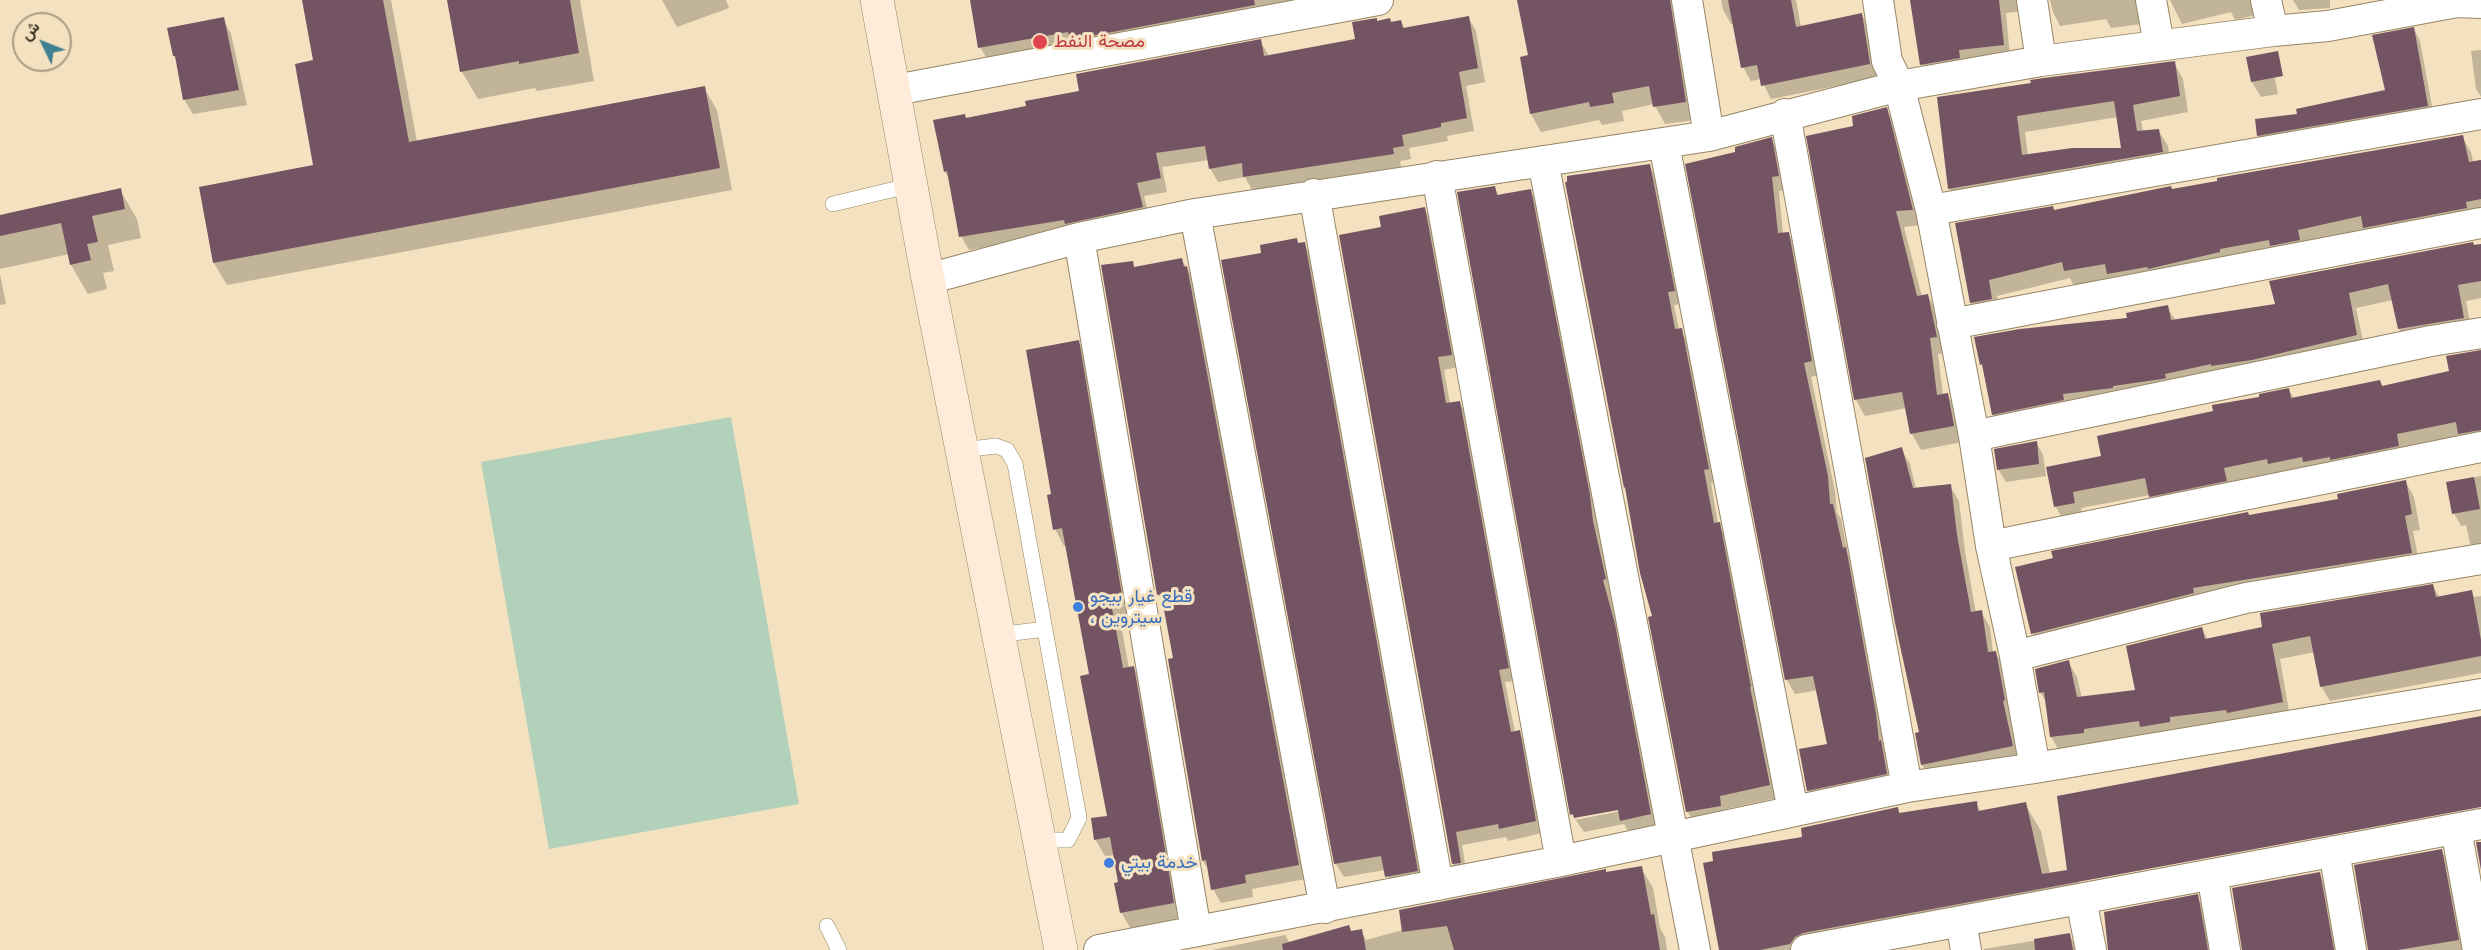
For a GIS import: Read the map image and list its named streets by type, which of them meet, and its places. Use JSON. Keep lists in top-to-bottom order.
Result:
{
  "places": ["مصحة النفط", "قطع غيار بيجو ، سيتروين", "خدمة بيتي"],
  "north": "top left"
}
